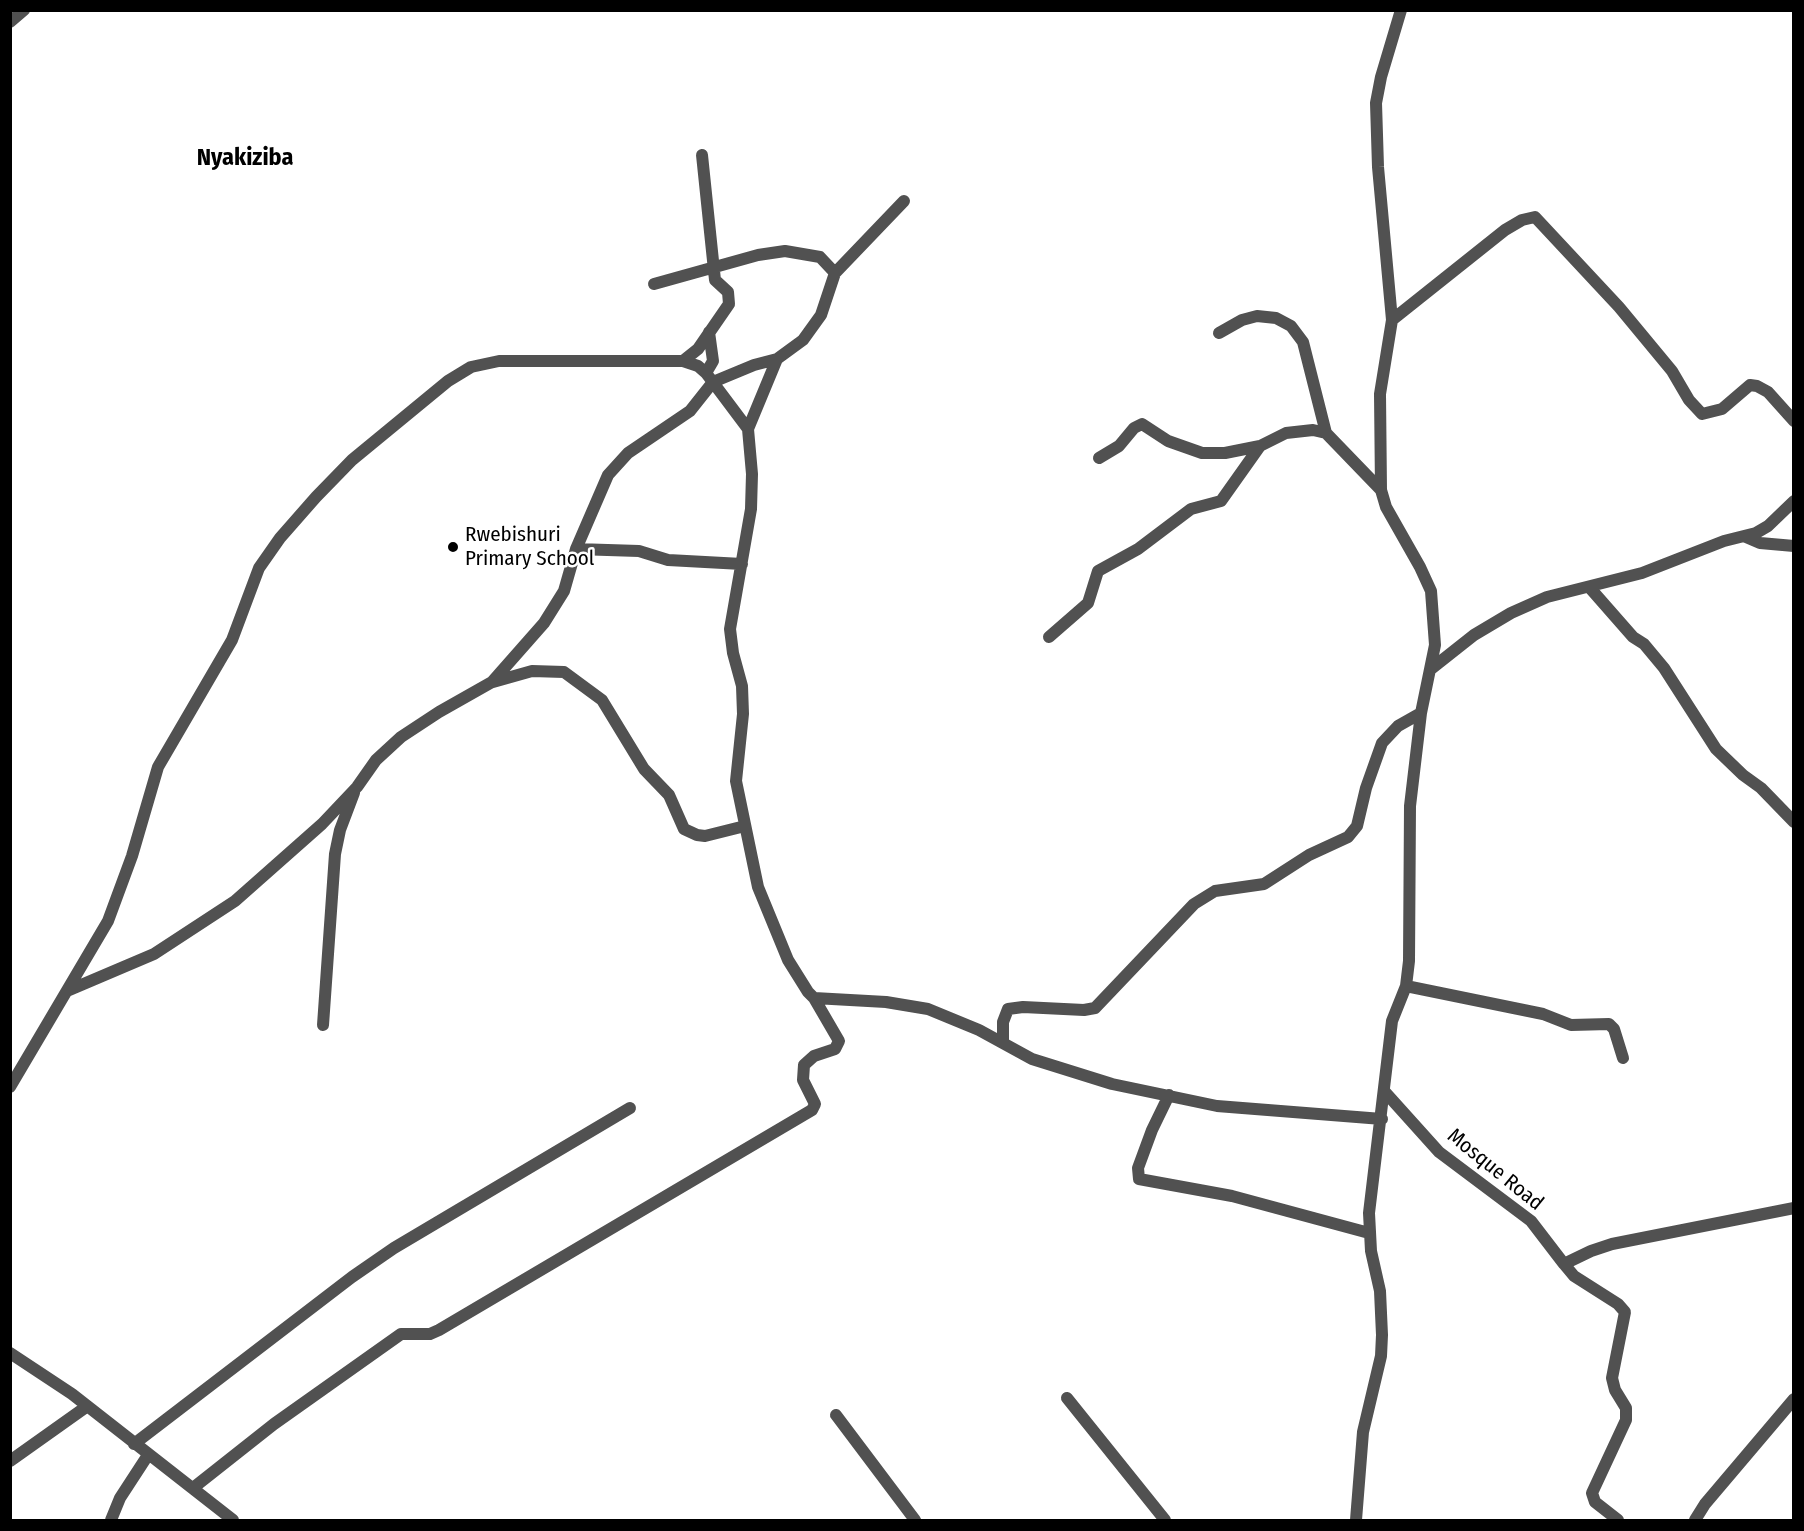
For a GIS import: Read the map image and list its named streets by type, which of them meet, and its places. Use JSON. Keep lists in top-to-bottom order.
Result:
{
  "streets": {
    "street": ["Mosque Road"]
  },
  "districts": ["Nyakiziba"],
  "places": ["Rwebishuri Primary School"]
}
